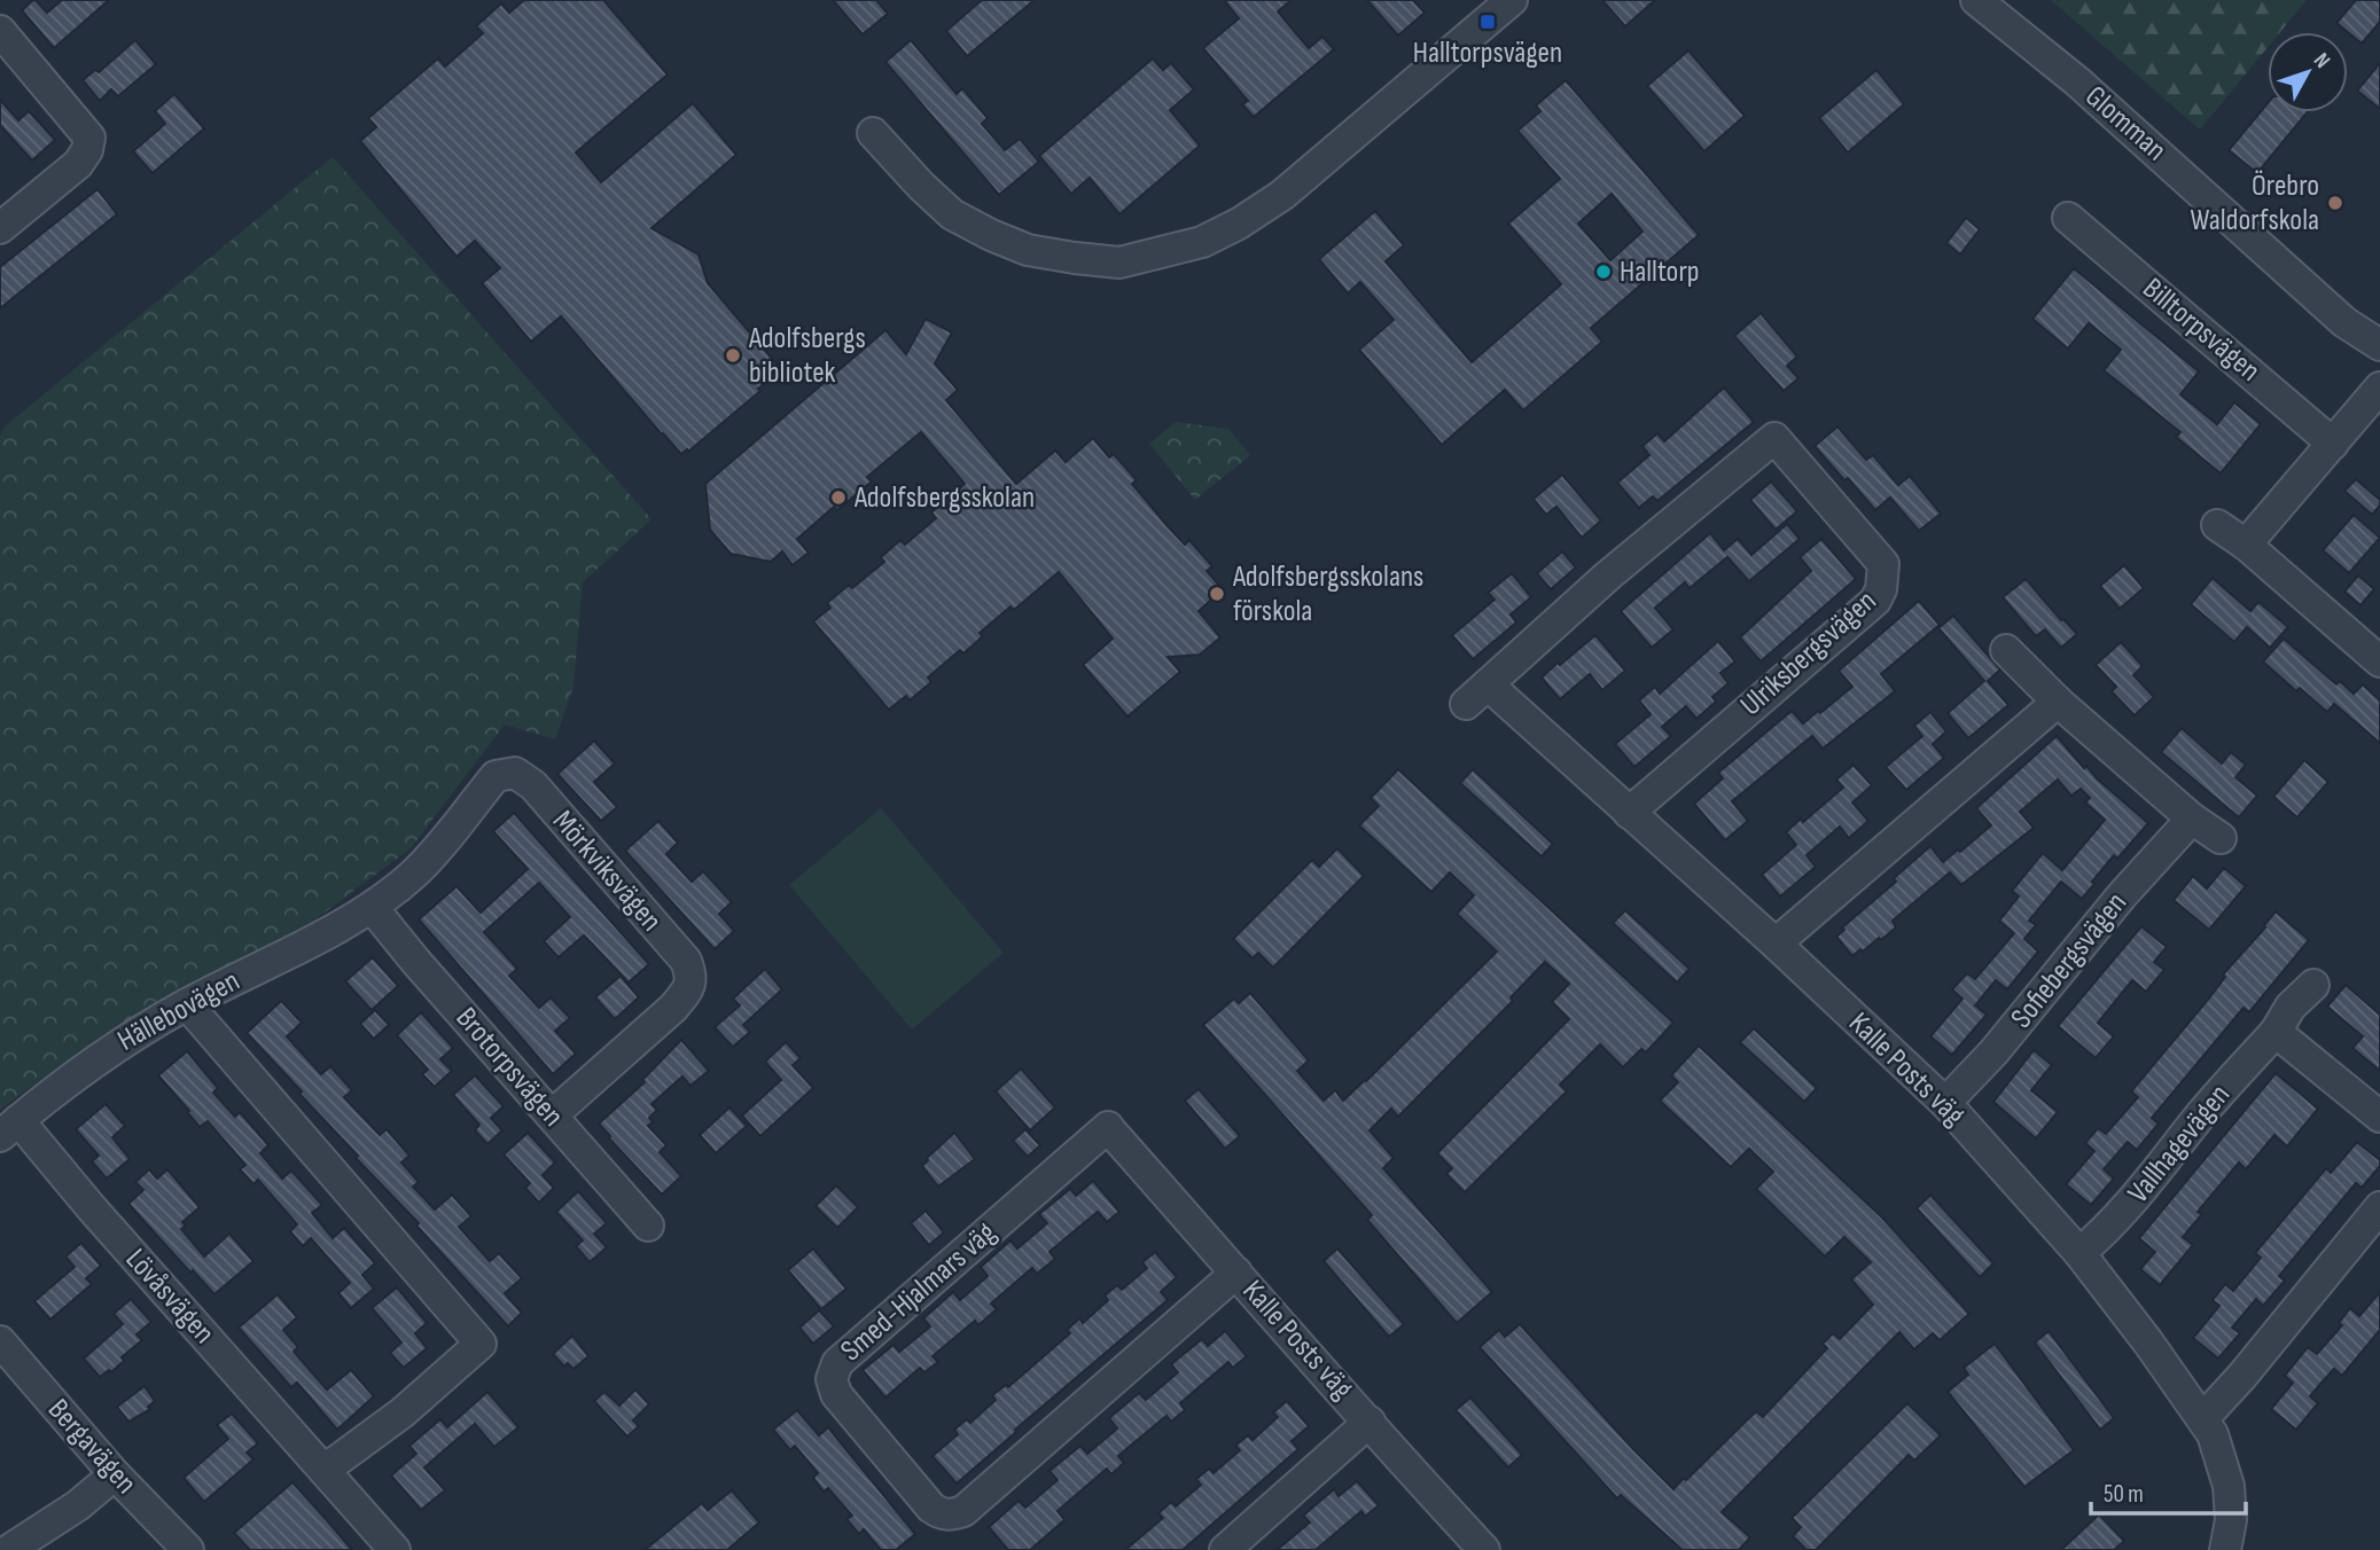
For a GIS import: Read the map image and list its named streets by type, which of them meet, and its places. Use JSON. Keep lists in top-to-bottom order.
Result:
{
  "streets": {
    "street": [
      "Glomman",
      "Billtorpsvägen",
      "Ulriksbergsvägen",
      "Mörkviksvägen",
      "Sofiebergsvägen",
      "Hällebovägen",
      "Brotorpsvägen",
      "Kalle Posts väg",
      "Vallhagevägen",
      "Smed-Hjalmars väg",
      "Lövåsvägen",
      "Bergavägen"
    ]
  },
  "crossings": [
    ["Ulriksbergsvägen", "Kalle Posts väg"],
    ["Mörkviksvägen", "Hällebovägen"],
    ["Mörkviksvägen", "Brotorpsvägen"],
    ["Sofiebergsvägen", "Kalle Posts väg"],
    ["Hällebovägen", "Brotorpsvägen"],
    ["Hällebovägen", "Lövåsvägen"],
    ["Kalle Posts väg", "Vallhagevägen"],
    ["Kalle Posts väg", "Smed-Hjalmars väg"]
  ],
  "places": {
    "transit": ["Halltorpsvägen"],
    "other": [
      "Örebro Waldorfskola",
      "Halltorp",
      "Adolfsbergs bibliotek",
      "Adolfsbergsskolan",
      "Adolfsbergsskolans förskola"
    ]
  },
  "scale_bar": "50 m",
  "north": "top right"
}
